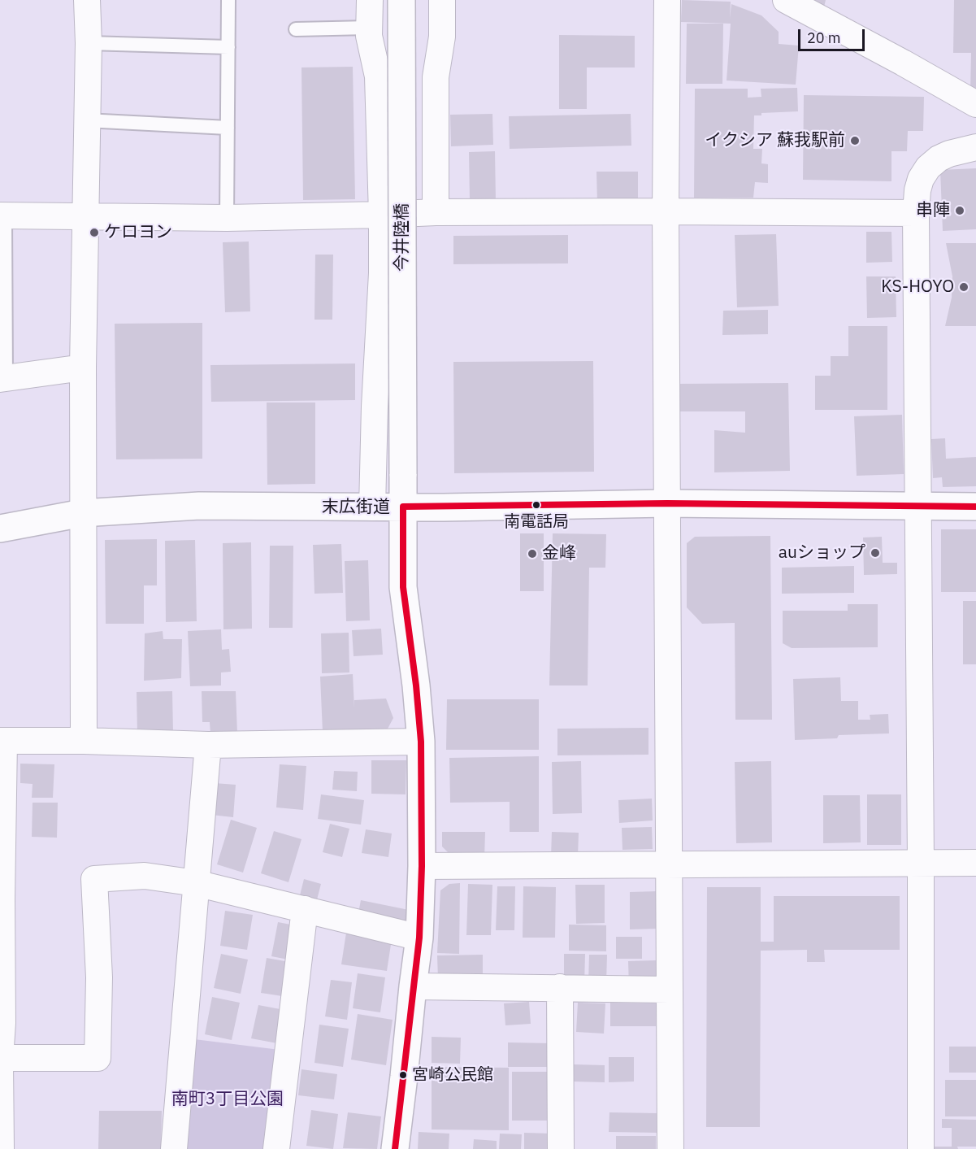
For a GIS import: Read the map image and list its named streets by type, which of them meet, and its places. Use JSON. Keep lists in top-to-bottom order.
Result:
{
  "streets": {
    "street": ["今井陸橋", "末広街道"]
  },
  "crossings": [
    ["今井陸橋", "末広街道"]
  ],
  "parks": ["南町3丁目公園"],
  "places": [
    "イクシア 蘇我駅前",
    "串陣",
    "ケロヨン",
    "KS-HOYO",
    "南電話局",
    "auショップ",
    "金峰",
    "宮崎公民館"
  ],
  "scale_bar": "20 m"
}
